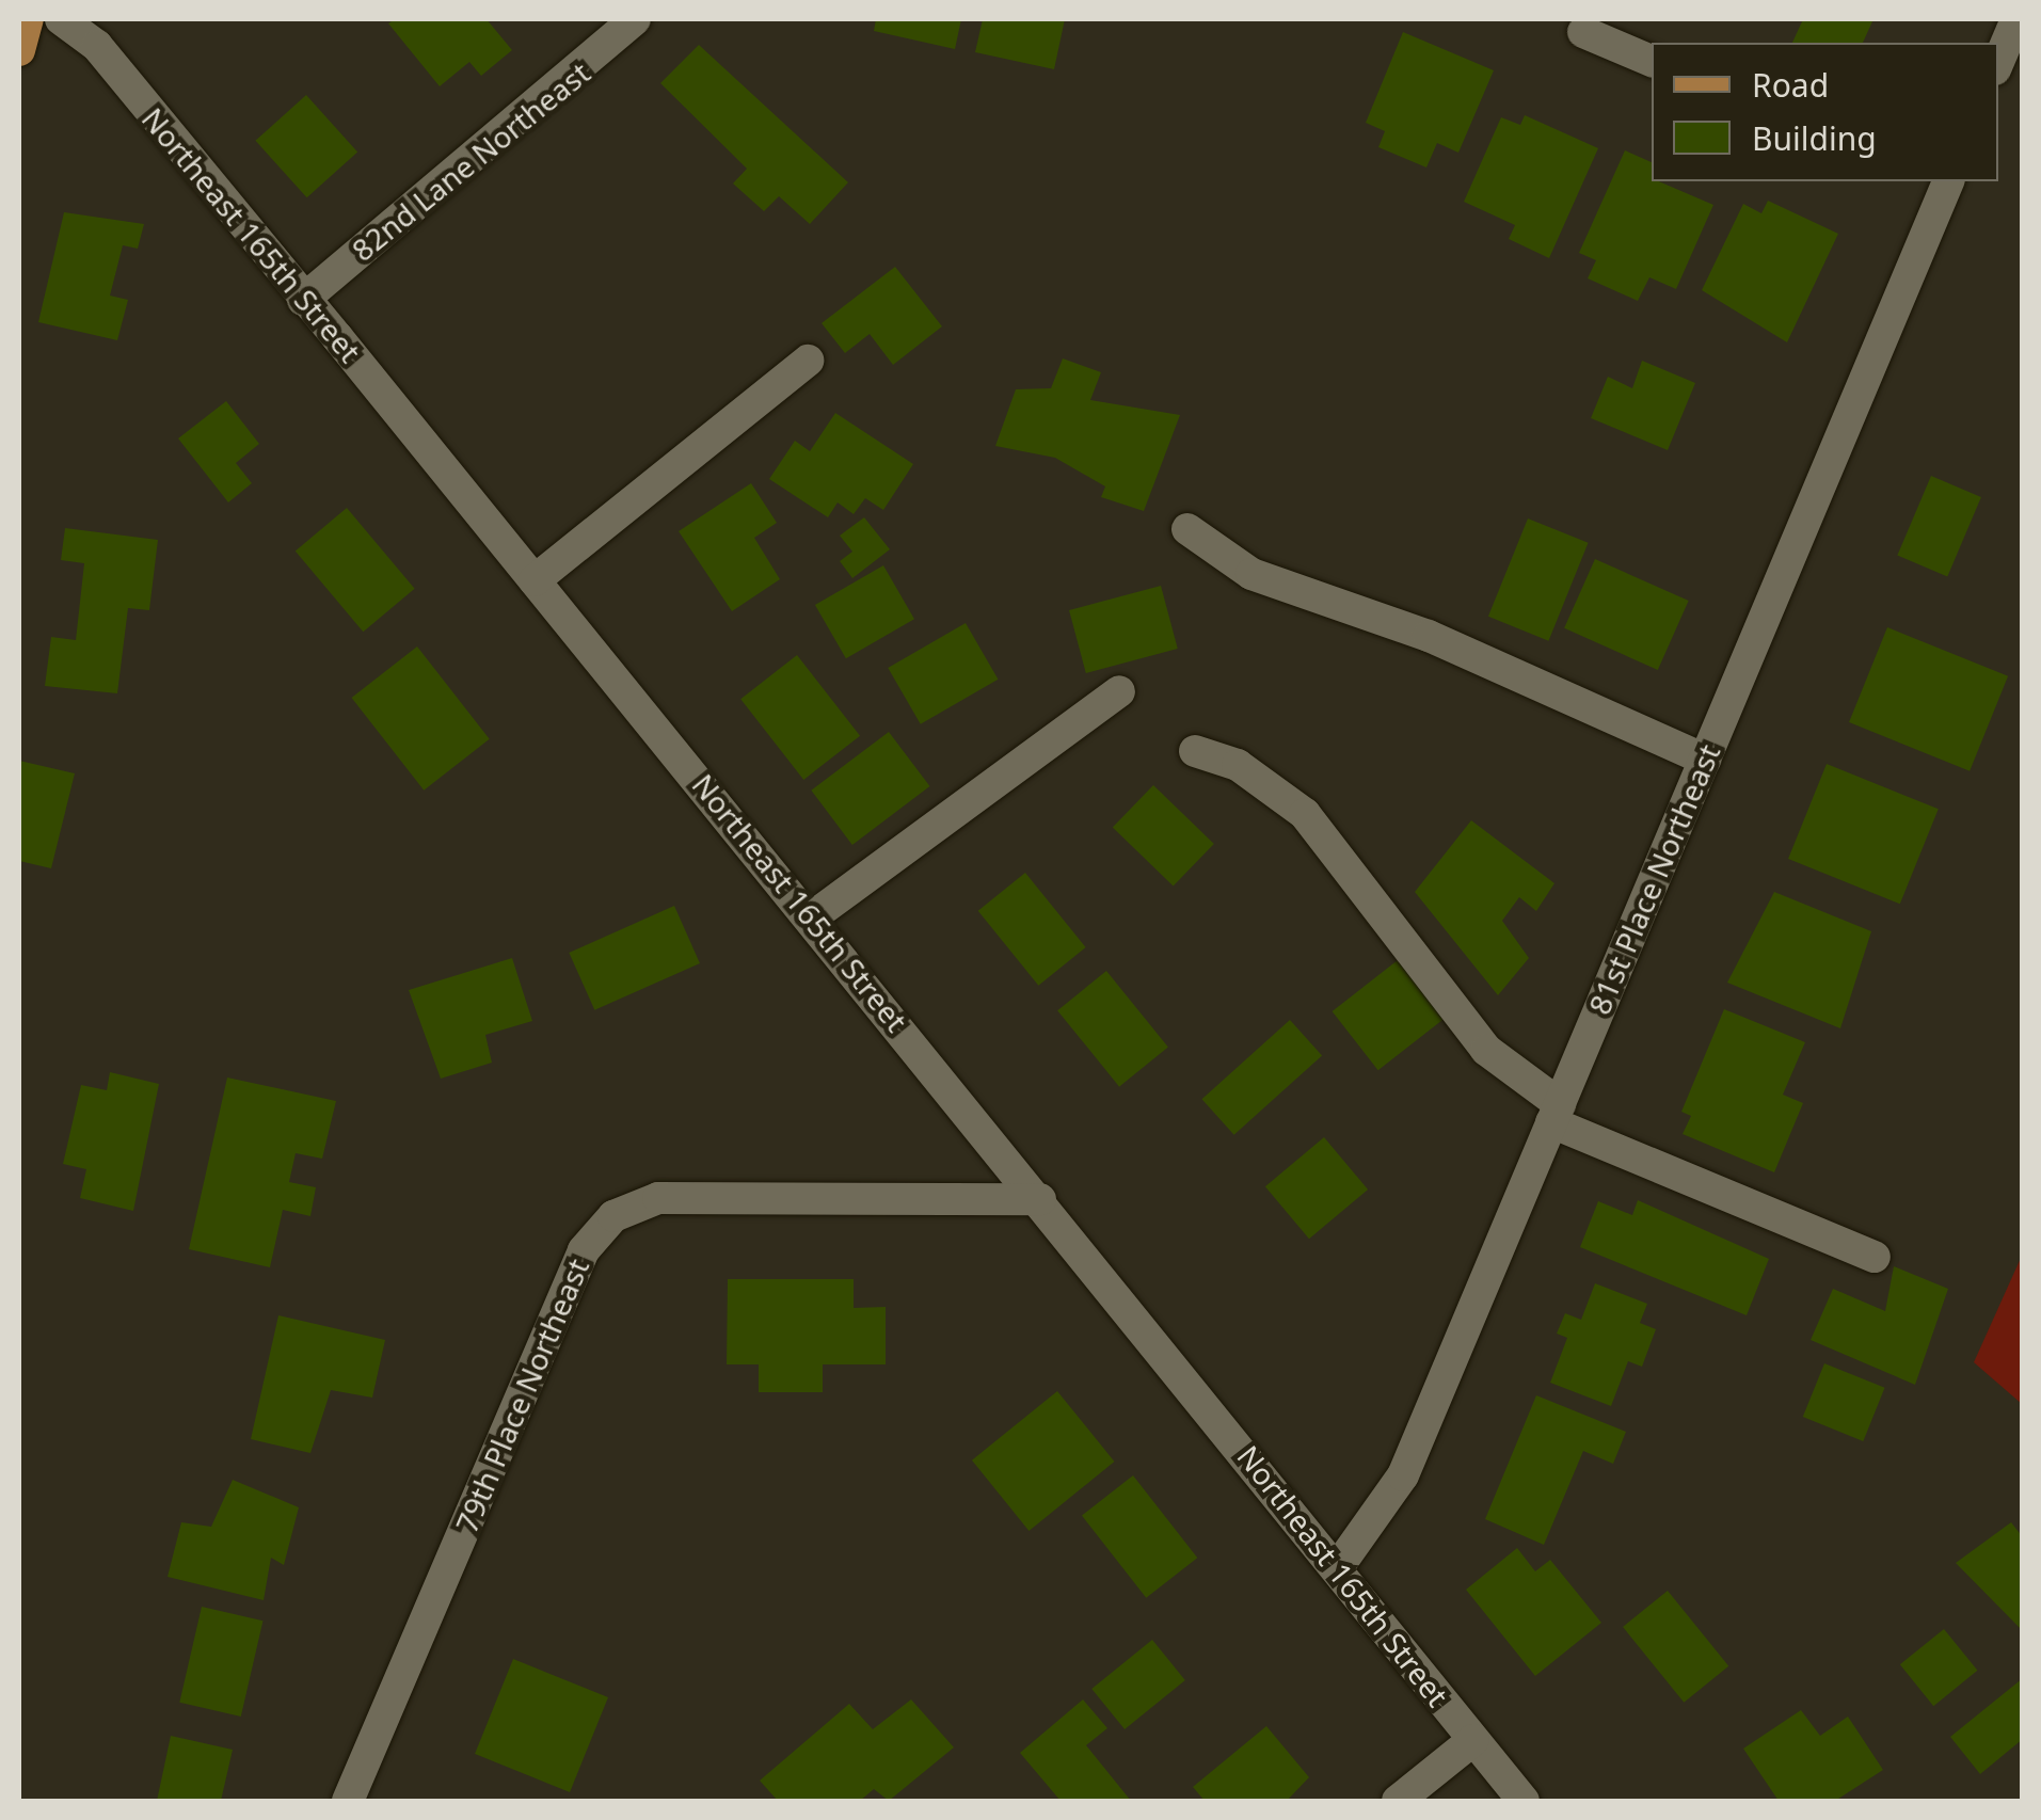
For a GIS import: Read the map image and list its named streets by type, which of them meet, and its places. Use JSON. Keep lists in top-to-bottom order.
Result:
{
  "streets": {
    "street": [
      "82nd Lane Northeast",
      "Northeast 165th Street",
      "81st Place Northeast",
      "79th Place Northeast"
    ]
  },
  "crossings": [
    ["82nd Lane Northeast", "Northeast 165th Street"],
    ["Northeast 165th Street", "81st Place Northeast"],
    ["Northeast 165th Street", "79th Place Northeast"]
  ],
  "legend": ["Road", "Building"]
}
